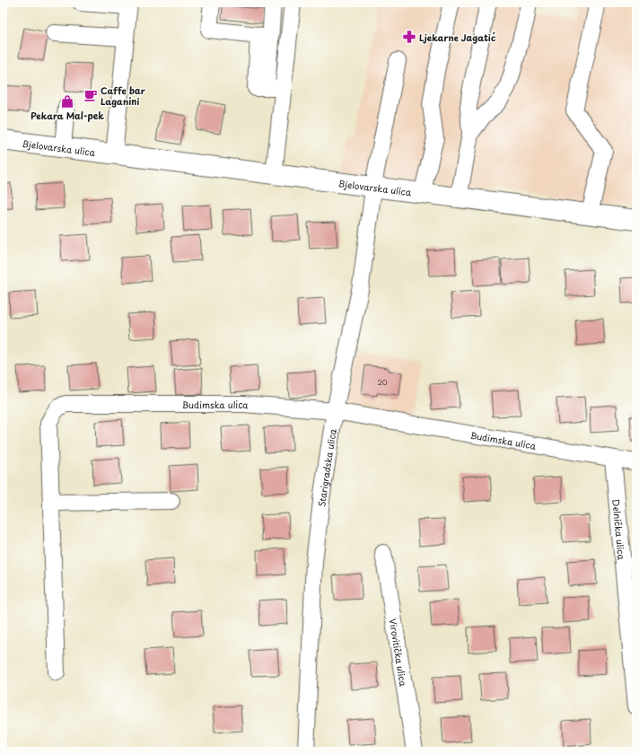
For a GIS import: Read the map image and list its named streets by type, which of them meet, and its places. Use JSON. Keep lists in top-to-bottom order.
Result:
{
  "streets": {
    "main road": ["Bjelovarska ulica"],
    "street": [
      "Budimska ulica",
      "Starigradska ulica",
      "Delnička ulica",
      "Virovitička ulica"
    ]
  },
  "crossings": [
    ["Bjelovarska ulica", "Starigradska ulica"],
    ["Budimska ulica", "Starigradska ulica"],
    ["Budimska ulica", "Delnička ulica"]
  ],
  "places": {
    "pharmacy": ["Ljekarne Jagatić"],
    "cafe": ["Caffe bar Laganini"],
    "shop": ["Pekara Mal-pek"]
  },
  "house_numbers": ["20"]
}
